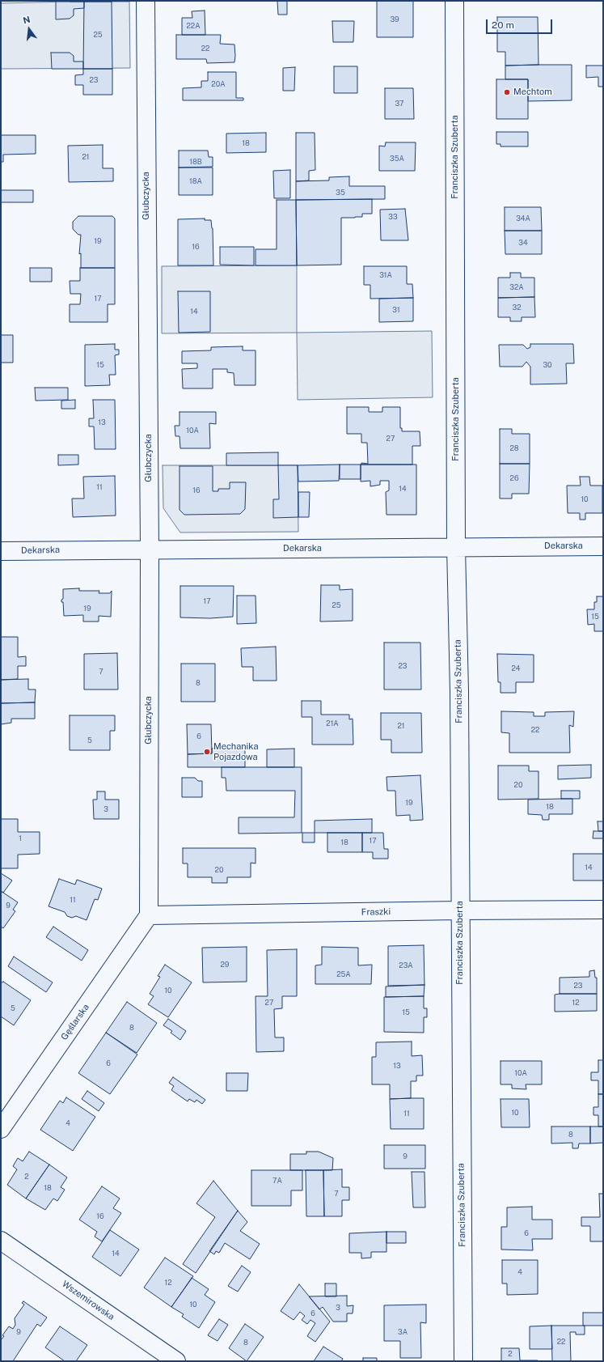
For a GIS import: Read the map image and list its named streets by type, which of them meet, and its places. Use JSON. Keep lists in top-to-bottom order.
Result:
{
  "streets": {
    "street": [
      "Franciszka Szuberta",
      "Głubczycka",
      "Dekarska",
      "Fraszki",
      "Gęślarska",
      "Wszemirowska"
    ]
  },
  "crossings": [
    ["Franciszka Szuberta", "Dekarska"],
    ["Franciszka Szuberta", "Fraszki"],
    ["Głubczycka", "Dekarska"],
    ["Głubczycka", "Fraszki"],
    ["Głubczycka", "Gęślarska"],
    ["Fraszki", "Gęślarska"]
  ],
  "places": ["Mechtom", "Mechanika Pojazdowa"],
  "house_numbers": [
    "39",
    "22A",
    "25",
    "22",
    "23",
    "20A",
    "37",
    "18",
    "21",
    "35A",
    "18B",
    "18A",
    "35",
    "33",
    "34A",
    "19",
    "34",
    "16",
    "31A",
    "32A",
    "17",
    "32",
    "31",
    "14",
    "15",
    "30",
    "13",
    "10A",
    "27",
    "28",
    "26",
    "11",
    "14",
    "16",
    "10",
    "17",
    "25",
    "19",
    "15",
    "23",
    "24",
    "7",
    "8",
    "21A",
    "21",
    "22",
    "6",
    "5",
    "20",
    "19",
    "18",
    "3",
    "1",
    "17",
    "18",
    "14",
    "20",
    "11",
    "9",
    "29",
    "23A",
    "25A",
    "23",
    "10",
    "27",
    "12",
    "5",
    "15",
    "8",
    "6",
    "13",
    "10A",
    "10",
    "11",
    "4",
    "8",
    "9",
    "2",
    "7A",
    "18",
    "7",
    "16",
    "6",
    "14",
    "4",
    "12",
    "10",
    "3",
    "6",
    "9",
    "3A",
    "22",
    "8",
    "2"
  ],
  "scale_bar": "20 m",
  "north": "top"
}
